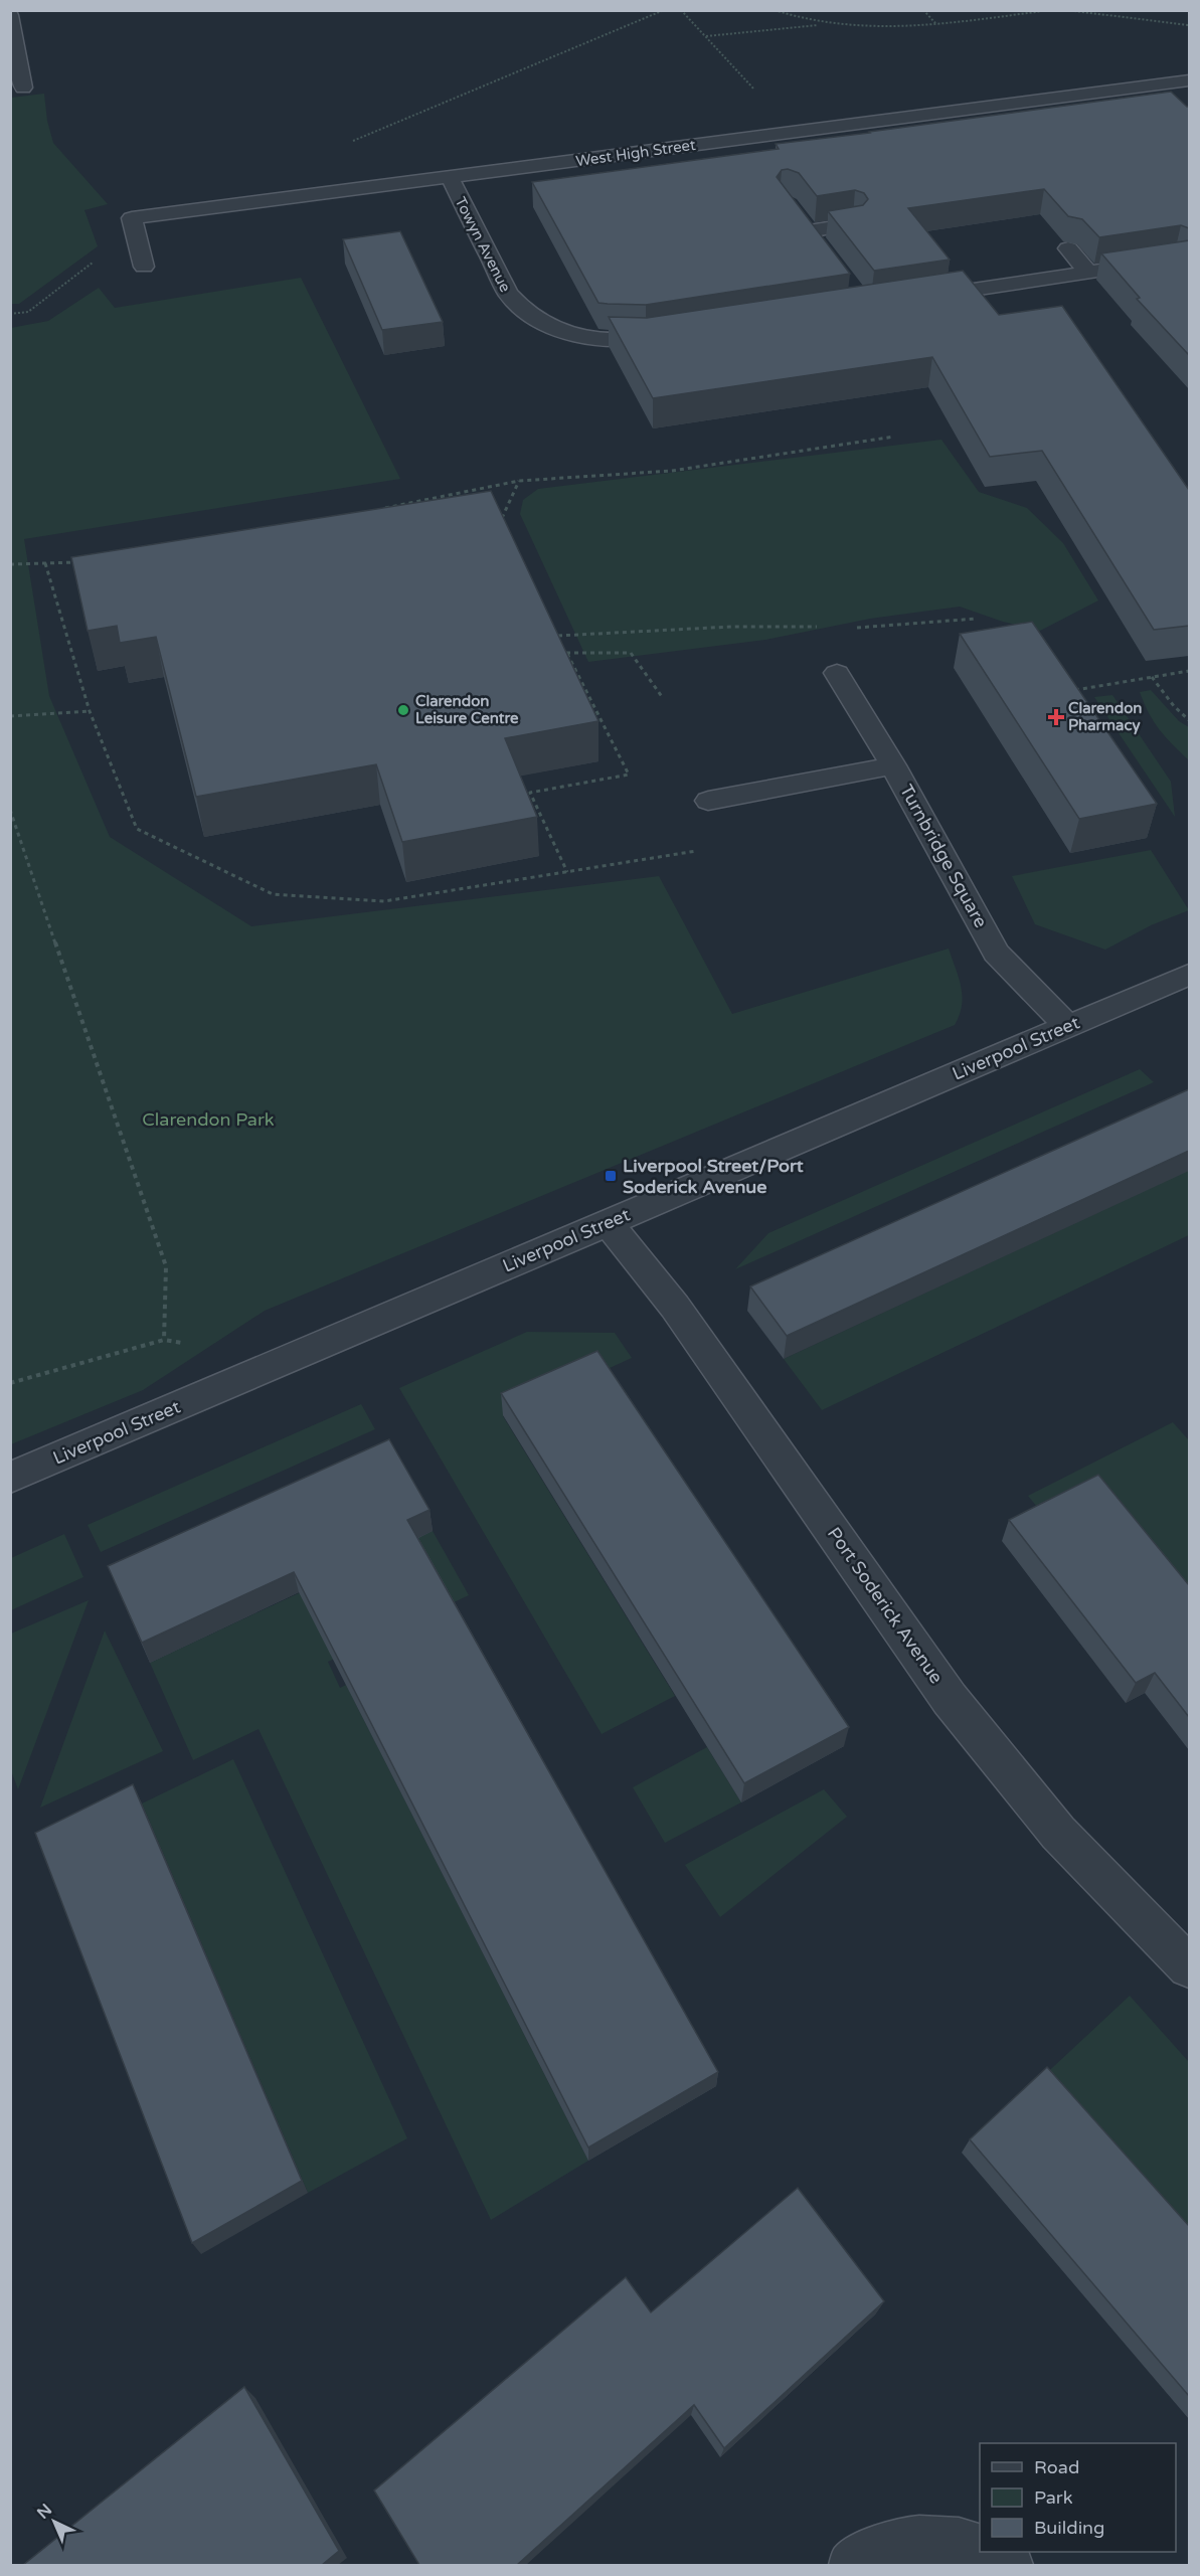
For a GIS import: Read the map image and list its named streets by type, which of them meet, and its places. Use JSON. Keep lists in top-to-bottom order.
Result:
{
  "streets": {
    "street": [
      "West High Street",
      "Towyn Avenue",
      "Turnbridge Square",
      "Liverpool Street",
      "Port Soderick Avenue"
    ]
  },
  "crossings": [
    ["West High Street", "Towyn Avenue"],
    ["Turnbridge Square", "Liverpool Street"],
    ["Liverpool Street", "Port Soderick Avenue"]
  ],
  "parks": ["Clarendon Park"],
  "places": {
    "other": ["Clarendon Leisure Centre"],
    "health": ["Clarendon Pharmacy"],
    "transit": ["Liverpool Street/Port Soderick Avenue"]
  },
  "legend": ["Road", "Park", "Building"],
  "north": "top left"
}
